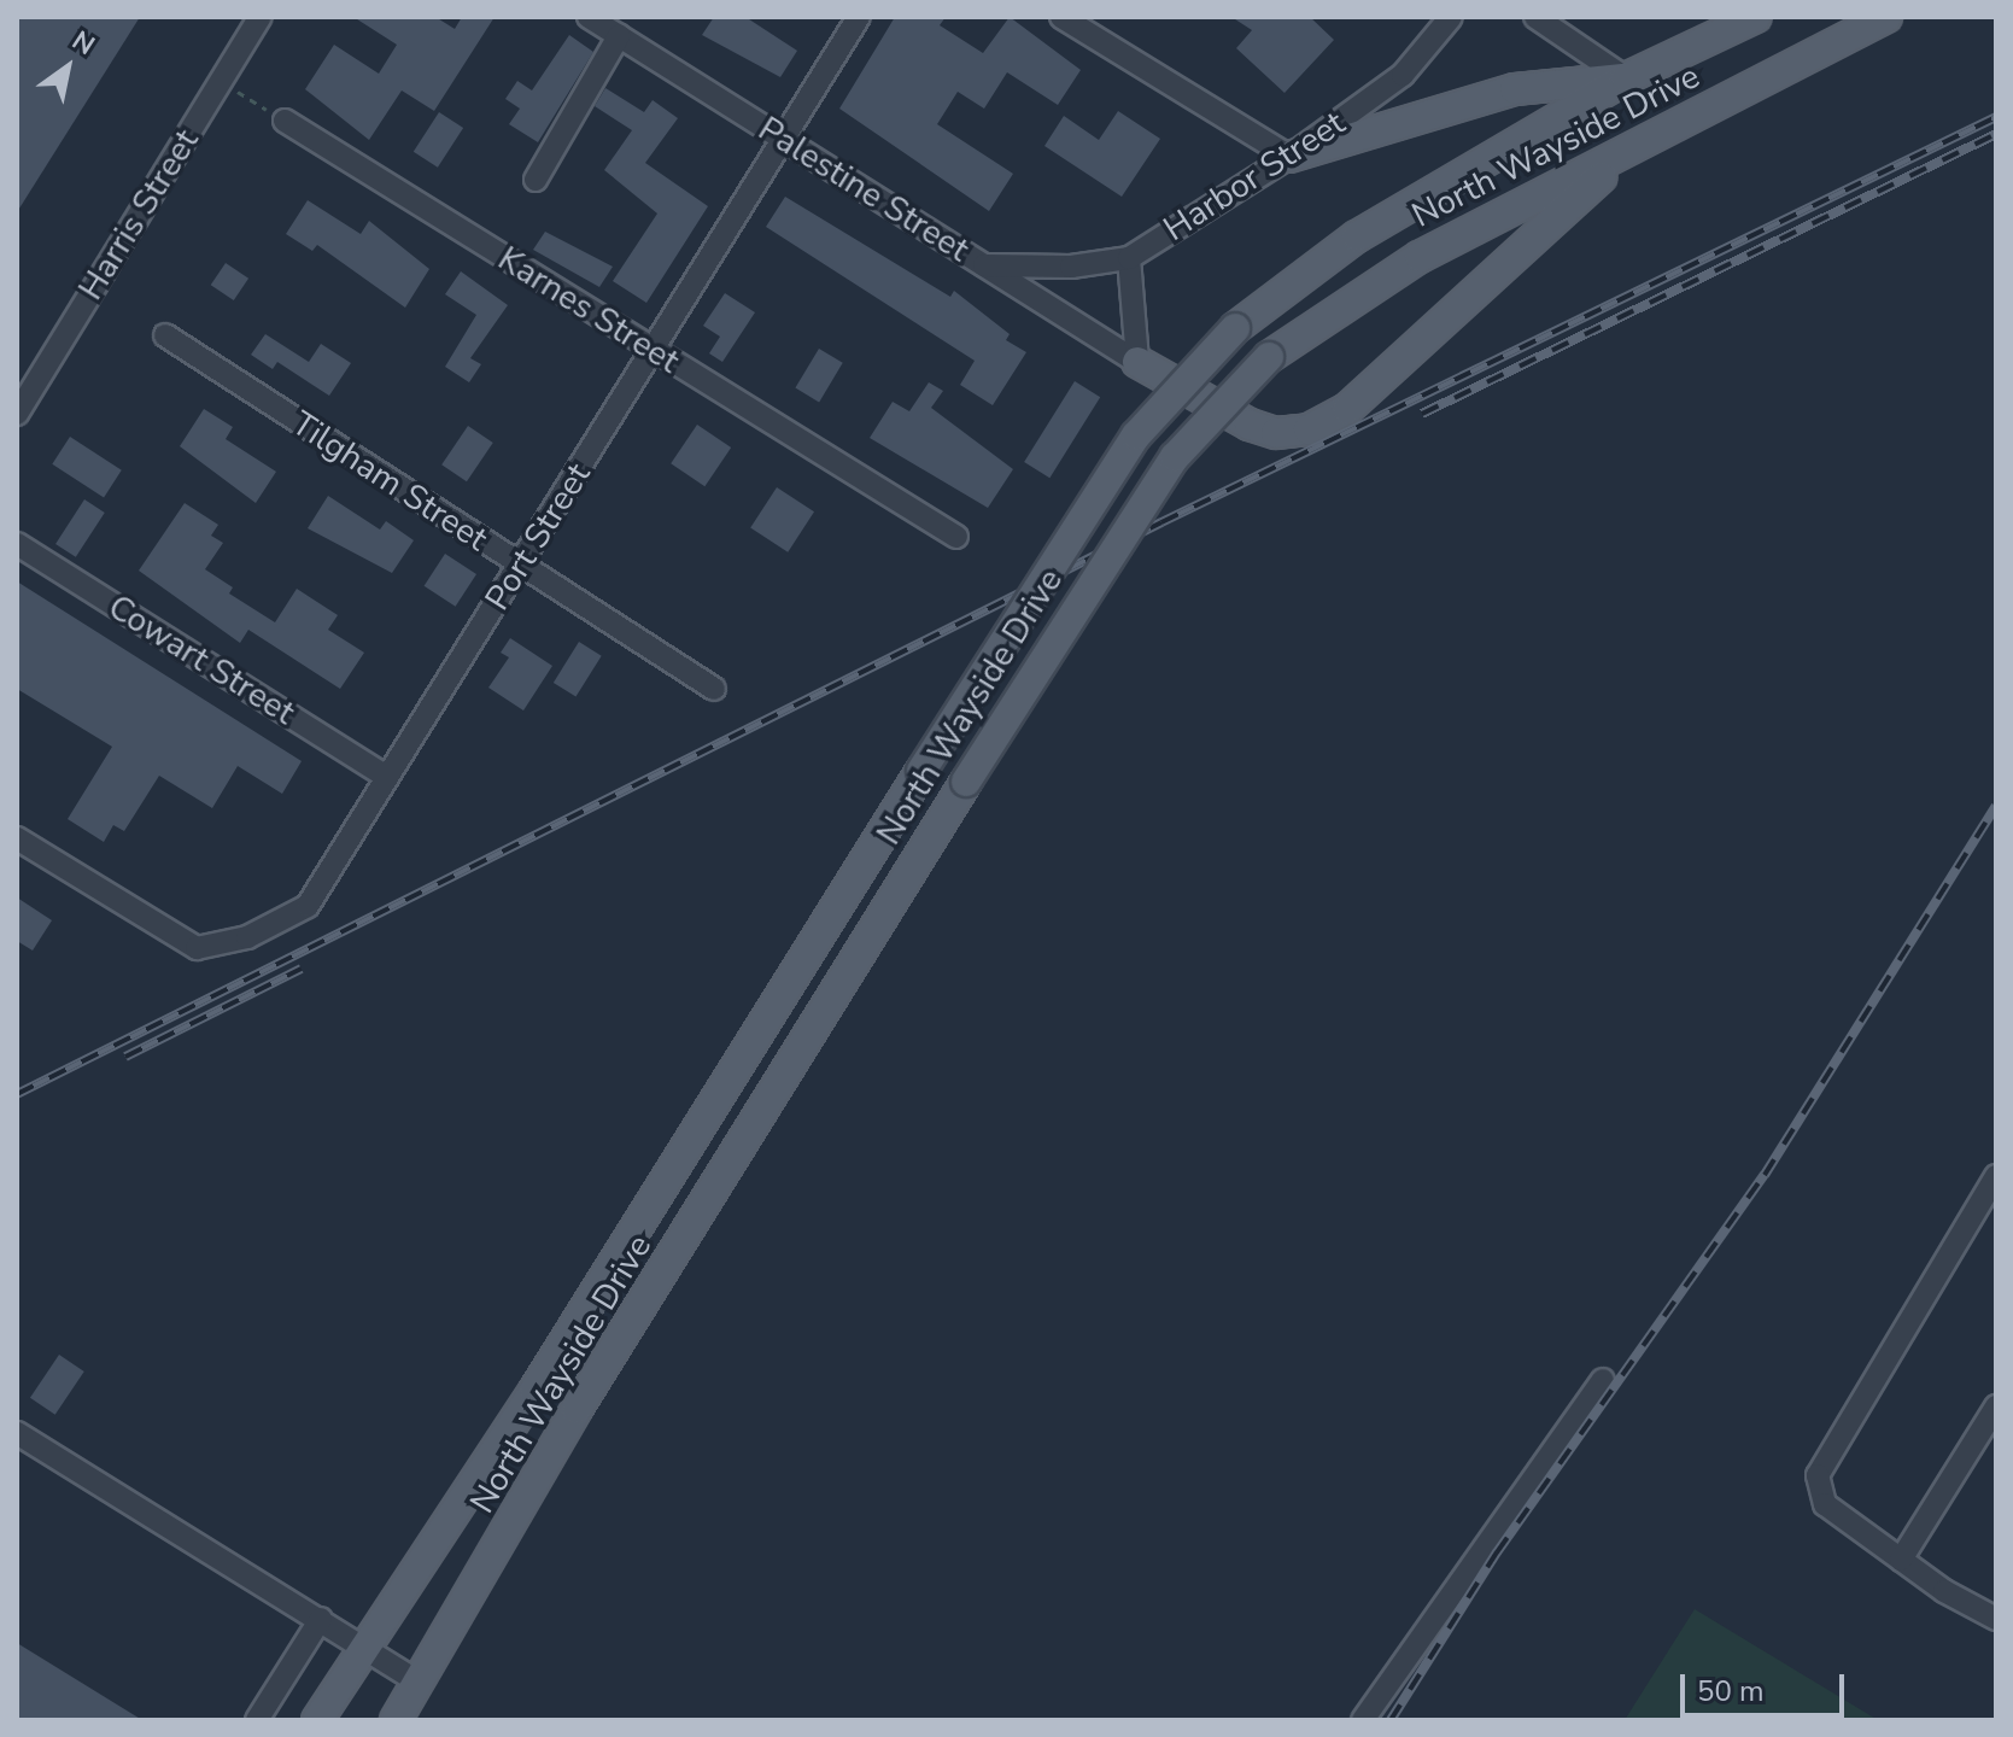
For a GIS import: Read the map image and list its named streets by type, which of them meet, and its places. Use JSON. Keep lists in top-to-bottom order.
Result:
{
  "streets": {
    "main road": ["North Wayside Drive"],
    "street": [
      "Harbor Street",
      "Palestine Street",
      "Harris Street",
      "Karnes Street",
      "Tilgham Street",
      "Port Street",
      "Cowart Street"
    ]
  },
  "crossings": [
    ["Harbor Street", "Palestine Street"],
    ["Palestine Street", "Port Street"],
    ["Karnes Street", "Port Street"],
    ["Tilgham Street", "Port Street"],
    ["Port Street", "Cowart Street"]
  ],
  "scale_bar": "50 m",
  "north": "top right"
}
